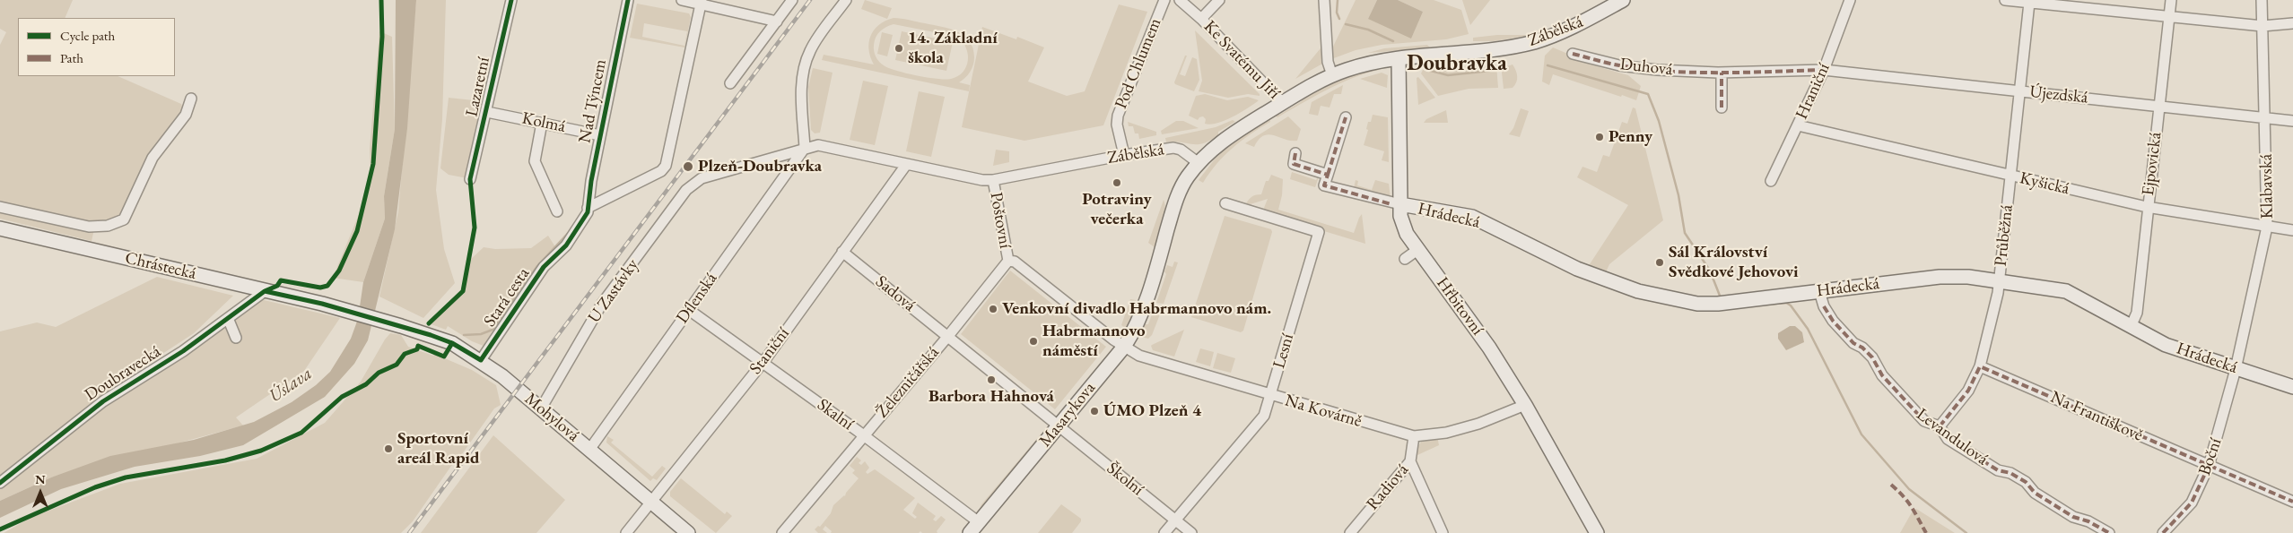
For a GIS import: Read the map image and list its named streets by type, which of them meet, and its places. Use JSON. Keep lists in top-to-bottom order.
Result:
{
  "streets": {
    "main road": [
      "Zábělská",
      "Hrádecká",
      "Chrástecká",
      "Hřbitovní",
      "Masarykova",
      "Mohylová"
    ],
    "street": [
      "Ke Svatému Jiří",
      "Pod Chlumem",
      "Duhová",
      "Lazaretní",
      "Hraniční",
      "Újezdská",
      "Nad Týncem",
      "Kolmá",
      "Ejpovická",
      "Kyšická",
      "Klabavská",
      "Poštovní",
      "Průběžná",
      "U Zastávky",
      "Sadová",
      "Stará cesta",
      "Dílenská",
      "Staniční",
      "Lesní",
      "Doubravecká",
      "Železničářská",
      "Na Kovárně",
      "Skalní",
      "Na Františkově",
      "Levandulová",
      "Boční",
      "Školní",
      "Radiová"
    ]
  },
  "crossings": [
    ["Zábělská", "Ke Svatému Jiří"],
    ["Zábělská", "Pod Chlumem"],
    ["Zábělská", "Poštovní"],
    ["Zábělská", "U Zastávky"],
    ["Zábělská", "Dílenská"],
    ["Zábělská", "Hřbitovní"],
    ["Zábělská", "Staniční"],
    ["Zábělská", "Masarykova"],
    ["Duhová", "Hraniční"],
    ["Duhová", "Újezdská"],
    ["Lazaretní", "Kolmá"],
    ["Hraniční", "Újezdská"],
    ["Hraniční", "Kyšická"],
    ["Újezdská", "Ejpovická"],
    ["Újezdská", "Klabavská"],
    ["Újezdská", "Průběžná"],
    ["Nad Týncem", "Kolmá"],
    ["Nad Týncem", "Stará cesta"],
    ["Ejpovická", "Kyšická"],
    ["Ejpovická", "Hrádecká"],
    ["Kyšická", "Klabavská"],
    ["Kyšická", "Průběžná"],
    ["Klabavská", "Hrádecká"],
    ["Klabavská", "Boční"],
    ["Hrádecká", "Průběžná"],
    ["Hrádecká", "Hřbitovní"],
    ["Hrádecká", "Levandulová"],
    ["Hrádecká", "Boční"],
    ["Chrástecká", "Doubravecká"],
    ["Chrástecká", "Mohylová"],
    ["U Zastávky", "Mohylová"],
    ["Sadová", "Staniční"],
    ["Sadová", "Železničářská"],
    ["Stará cesta", "Mohylová"],
    ["Dílenská", "Skalní"],
    ["Dílenská", "Mohylová"],
    ["Hřbitovní", "Na Kovárně"],
    ["Staniční", "Skalní"],
    ["Staniční", "Mohylová"],
    ["Lesní", "Na Kovárně"],
    ["Lesní", "Školní"],
    ["Železničářská", "Skalní"],
    ["Na Kovárně", "Masarykova"],
    ["Na Kovárně", "Radiová"],
    ["Skalní", "Masarykova"],
    ["Masarykova", "Školní"],
    ["Na Františkově", "Boční"]
  ],
  "districts": ["Doubravka"],
  "water": ["Úslava"],
  "places": [
    "14. Základní škola",
    "Penny",
    "Plzeň-Doubravka",
    "Potraviny večerka",
    "Sál Království Svědkové Jehovovi",
    "Venkovní divadlo Habrmannovo nám.",
    "Habrmannovo náměstí",
    "Barbora Hahnová",
    "ÚMO Plzeň 4",
    "Sportovní areál Rapid"
  ],
  "legend": ["Cycle path", "Path"],
  "north": "top"
}
